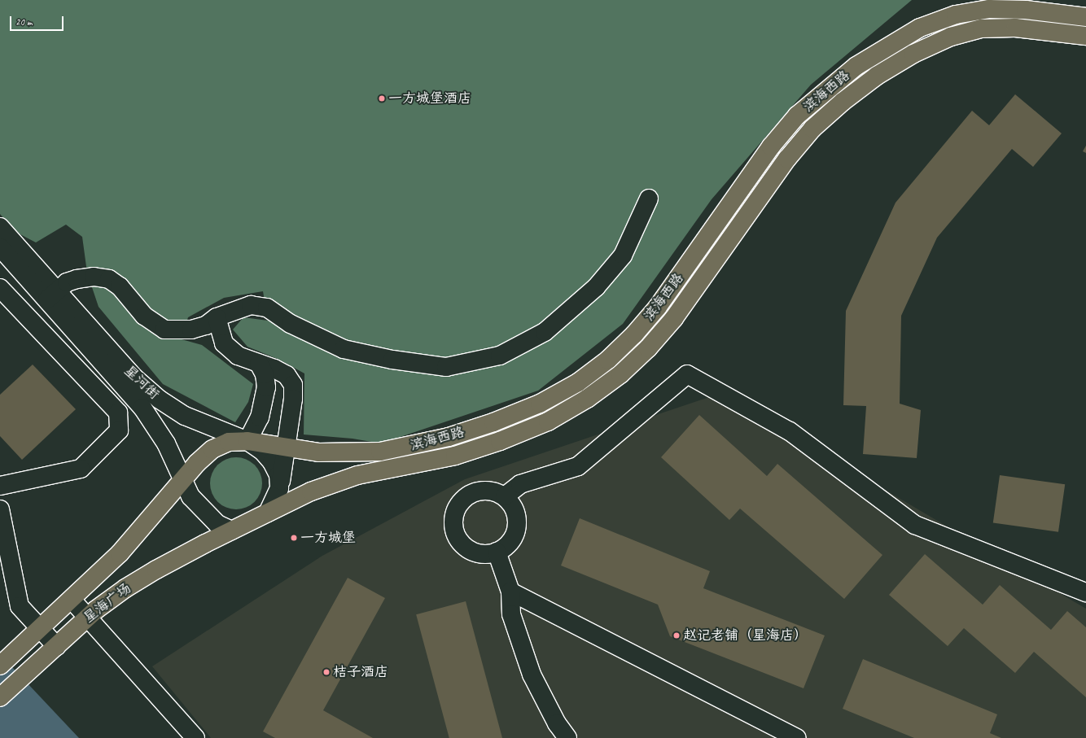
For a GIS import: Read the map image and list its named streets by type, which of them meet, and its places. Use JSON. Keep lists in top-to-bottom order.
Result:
{
  "streets": {
    "highway": ["滨海西路", "星海广场"],
    "street": ["星河街"]
  },
  "crossings": [
    ["滨海西路", "星河街"],
    ["滨海西路", "星海广场"],
    ["星河街", "星海广场"]
  ],
  "places": [
    "一方城堡酒店",
    "一方城堡",
    "赵记老铺（星海店）",
    "桔子酒店"
  ],
  "scale_bar": "20 m"
}
